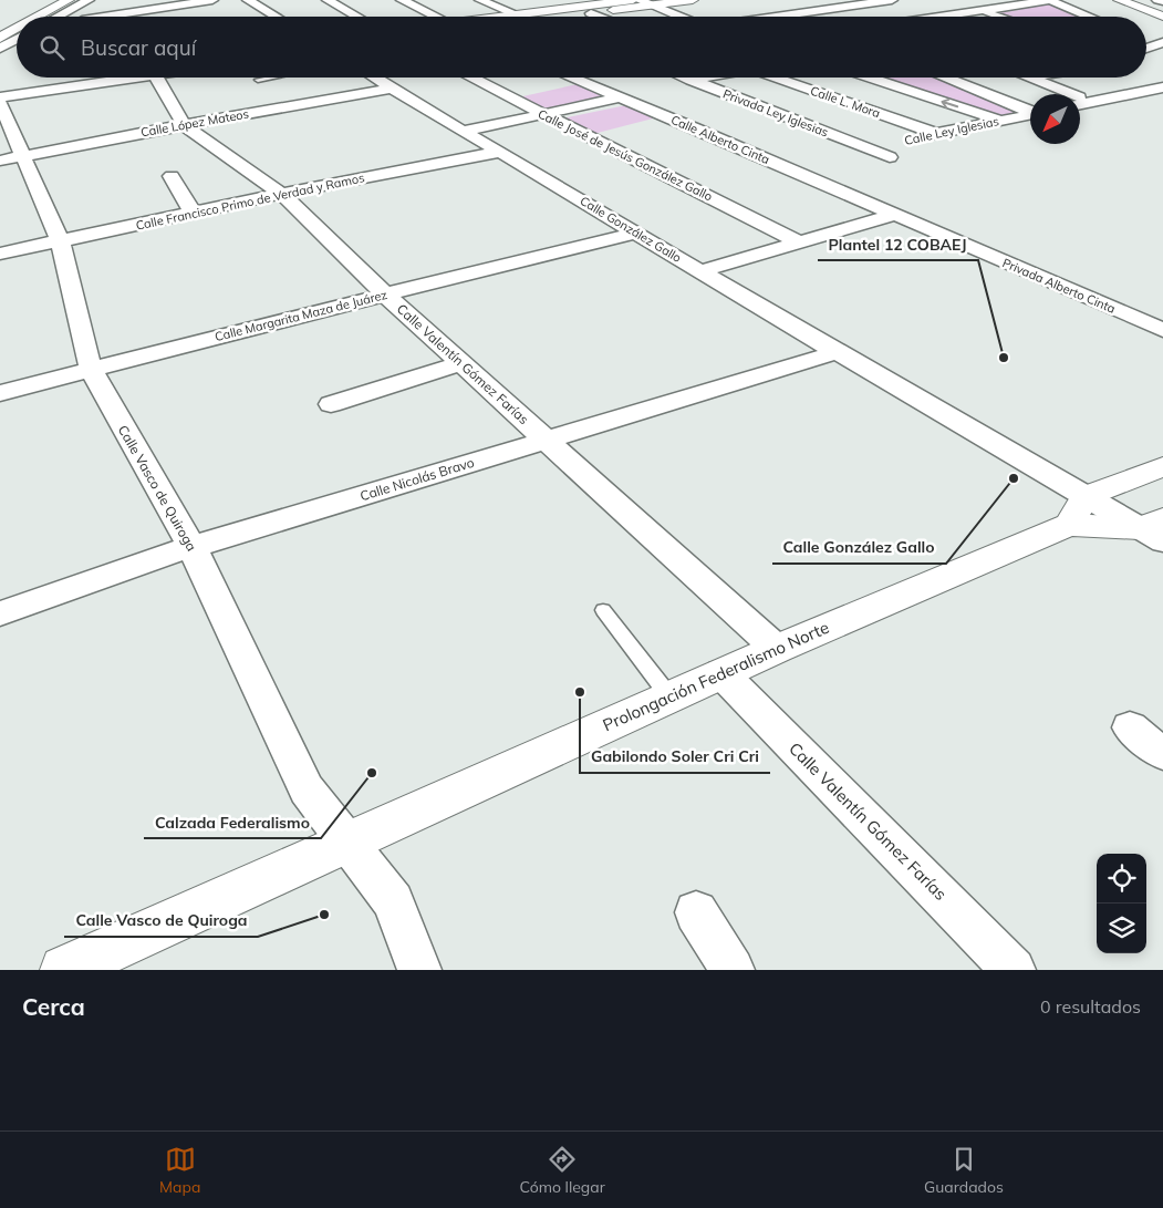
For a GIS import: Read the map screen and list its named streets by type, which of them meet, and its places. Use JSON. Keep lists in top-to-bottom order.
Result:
{
  "streets": {
    "main road": ["Prolongación Federalismo Norte"],
    "street": [
      "Calle L. Mora",
      "Privada Ley Iglesias",
      "Calle López Mateos",
      "Calle Ley Iglesias",
      "Calle Alberto Cinta",
      "Calle José de Jesús González Gallo",
      "Calle Francisco Primo de Verdad y Ramos",
      "Calle González Gallo",
      "Privada Alberto Cinta",
      "Calle Margarita Maza de Juárez",
      "Calle Valentín Gómez Farías",
      "Calle Nicolás Bravo",
      "Calle Vasco de Quiroga"
    ]
  },
  "crossings": [
    ["Calle L. Mora", "Calle Ley Iglesias"],
    ["Privada Ley Iglesias", "Calle Ley Iglesias"],
    ["Calle López Mateos", "Calle González Gallo"],
    ["Calle López Mateos", "Calle Valentín Gómez Farías"],
    ["Calle López Mateos", "Calle Vasco de Quiroga"],
    ["Calle Alberto Cinta", "Privada Alberto Cinta"],
    ["Calle Francisco Primo de Verdad y Ramos", "Calle González Gallo"],
    ["Calle Francisco Primo de Verdad y Ramos", "Calle Valentín Gómez Farías"],
    ["Calle Francisco Primo de Verdad y Ramos", "Calle Vasco de Quiroga"],
    ["Calle González Gallo", "Calle Margarita Maza de Juárez"],
    ["Calle González Gallo", "Calle Nicolás Bravo"],
    ["Calle González Gallo", "Prolongación Federalismo Norte"],
    ["Calle Margarita Maza de Juárez", "Calle Valentín Gómez Farías"],
    ["Calle Margarita Maza de Juárez", "Calle Vasco de Quiroga"],
    ["Calle Valentín Gómez Farías", "Calle Nicolás Bravo"],
    ["Calle Valentín Gómez Farías", "Prolongación Federalismo Norte"],
    ["Calle Nicolás Bravo", "Calle Vasco de Quiroga"],
    ["Calle Vasco de Quiroga", "Prolongación Federalismo Norte"]
  ],
  "places": [
    "Plantel 12 COBAEJ",
    "Calle González Gallo",
    "Gabilondo Soler Cri Cri",
    "Calzada Federalismo",
    "Calle Vasco de Quiroga"
  ],
  "north": "bottom left",
  "page": {
    "search": "Buscar aquí",
    "heading": ["Cerca", "0 resultados"],
    "nav": ["Mapa", "Cómo llegar", "Guardados"]
  }
}
